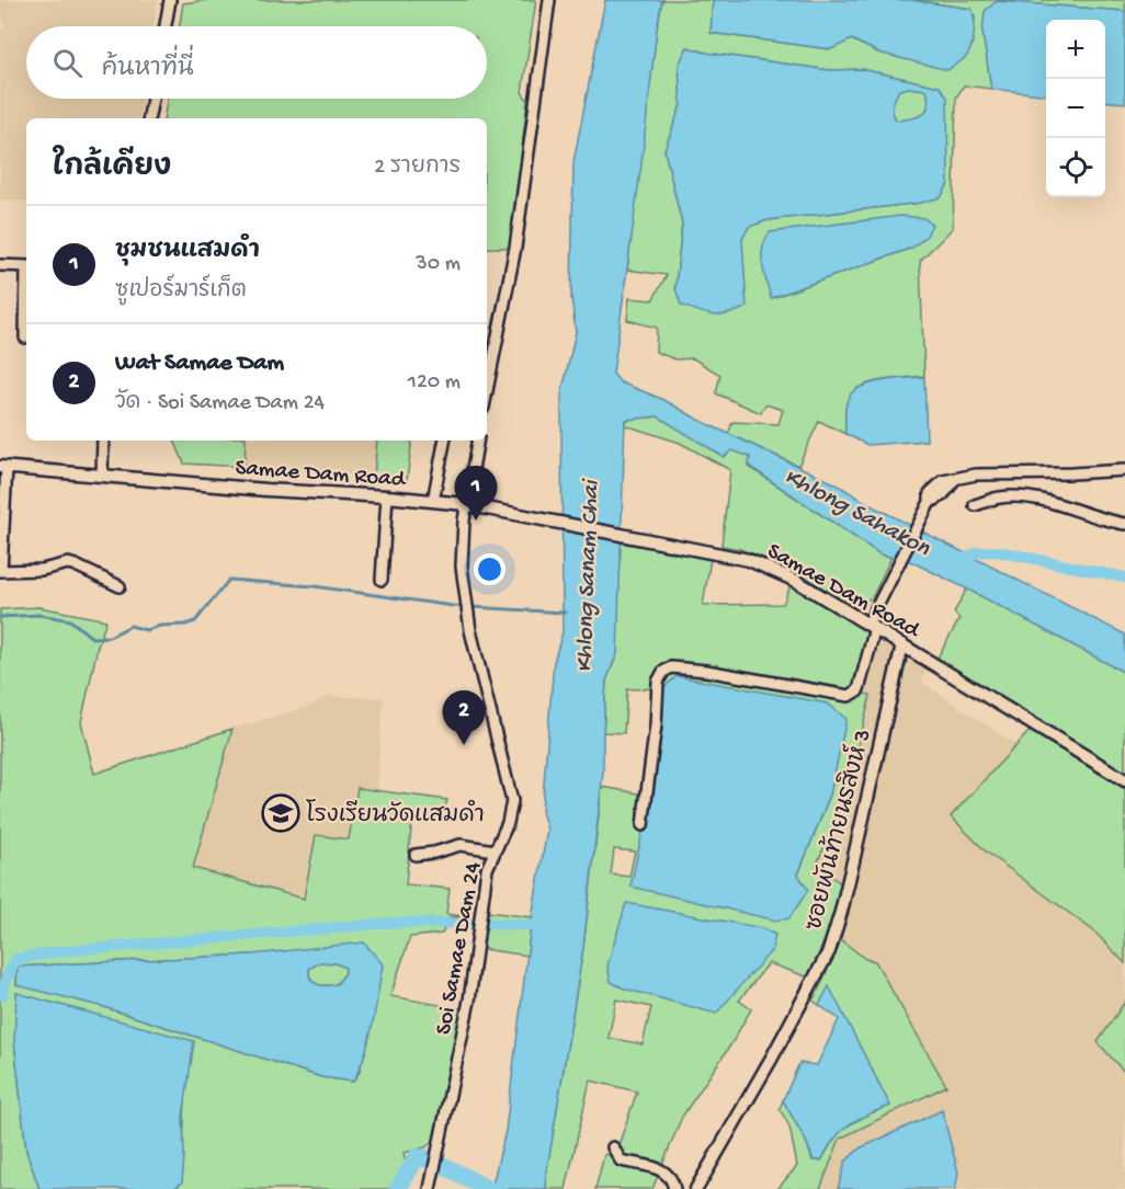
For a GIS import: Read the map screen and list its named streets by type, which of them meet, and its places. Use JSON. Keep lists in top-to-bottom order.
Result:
{
  "streets": {
    "street": ["Samae Dam Road", "ซอยพันท้ายนรสิงห์ 3", "Soi Samae Dam 24"]
  },
  "crossings": [
    ["Samae Dam Road", "ซอยพันท้ายนรสิงห์ 3"],
    ["Samae Dam Road", "Soi Samae Dam 24"]
  ],
  "water": ["Khlong Sahakon", "Khlong Sanam Chai"],
  "places": {
    "school or university": ["โรงเรียนวัดแสมดำ"]
  },
  "page": {
    "map_buttons": ["+", "−"],
    "search": "ค้นหาที่นี่",
    "heading": ["ใกล้เคียง", "2 รายการ"],
    "list": [
      {
        "mark": "1",
        "name": "ชุมชนแสมดำ",
        "note": "ซูเปอร์มาร์เก็ต",
        "value": "30 m"
      },
      {
        "mark": "2",
        "name": "Wat Samae Dam",
        "note": "วัด · Soi Samae Dam 24",
        "value": "120 m"
      }
    ],
    "pins": ["1", "2"]
  }
}
